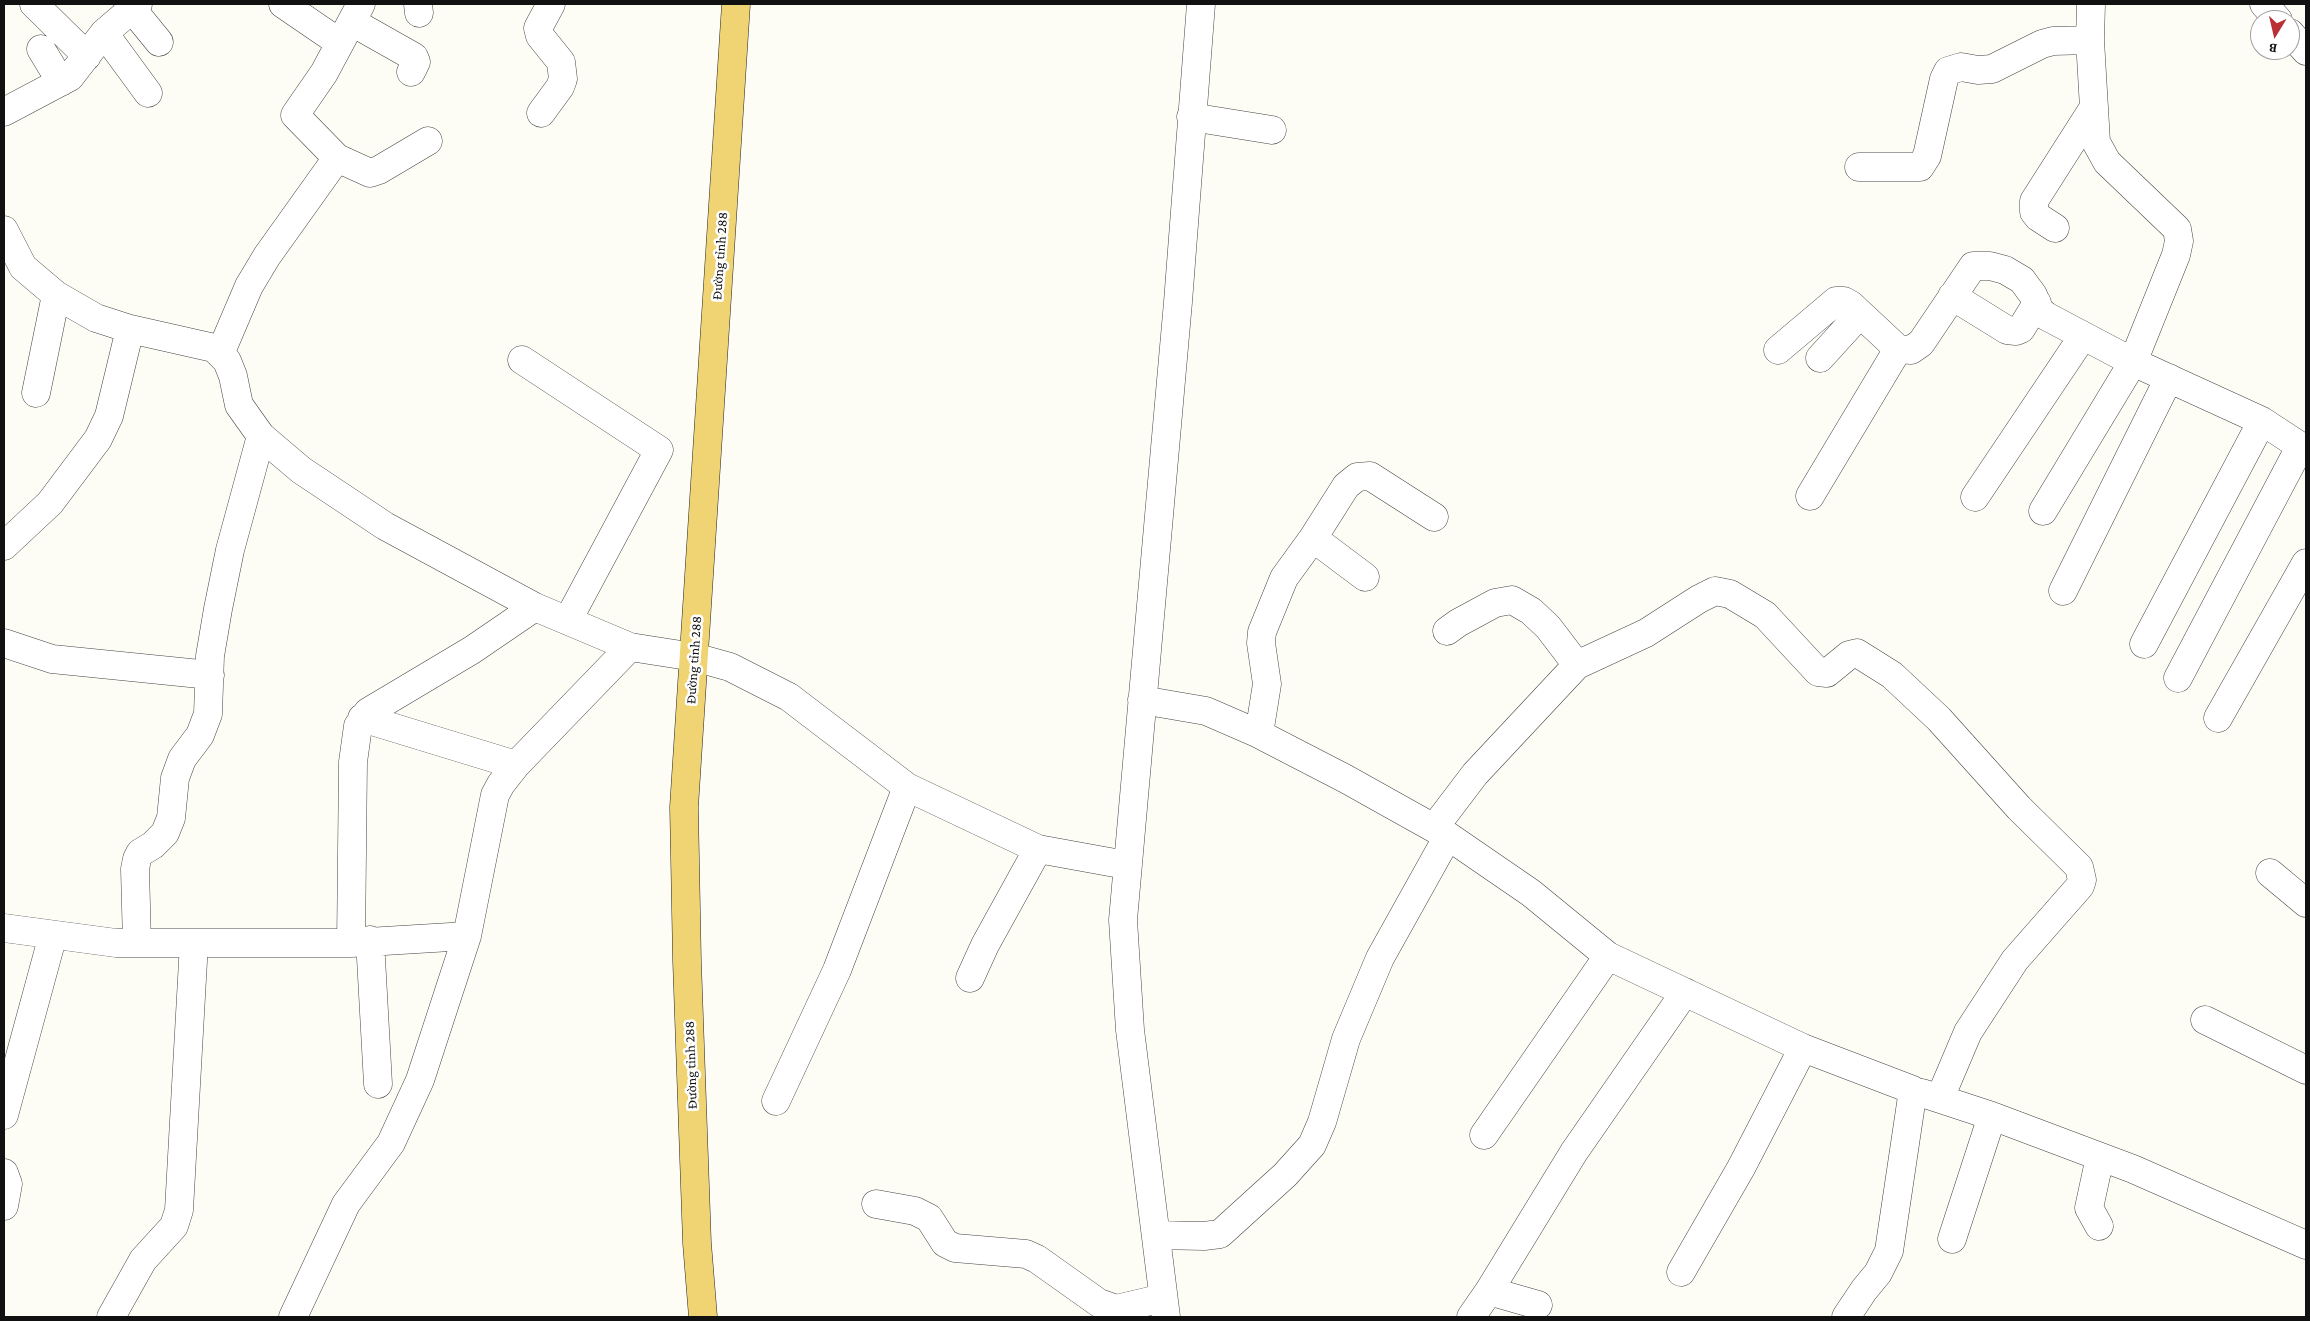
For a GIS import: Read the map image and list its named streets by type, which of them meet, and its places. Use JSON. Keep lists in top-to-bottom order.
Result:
{
  "streets": {
    "main road": ["Đường tỉnh 288"]
  },
  "north": "bottom"
}
